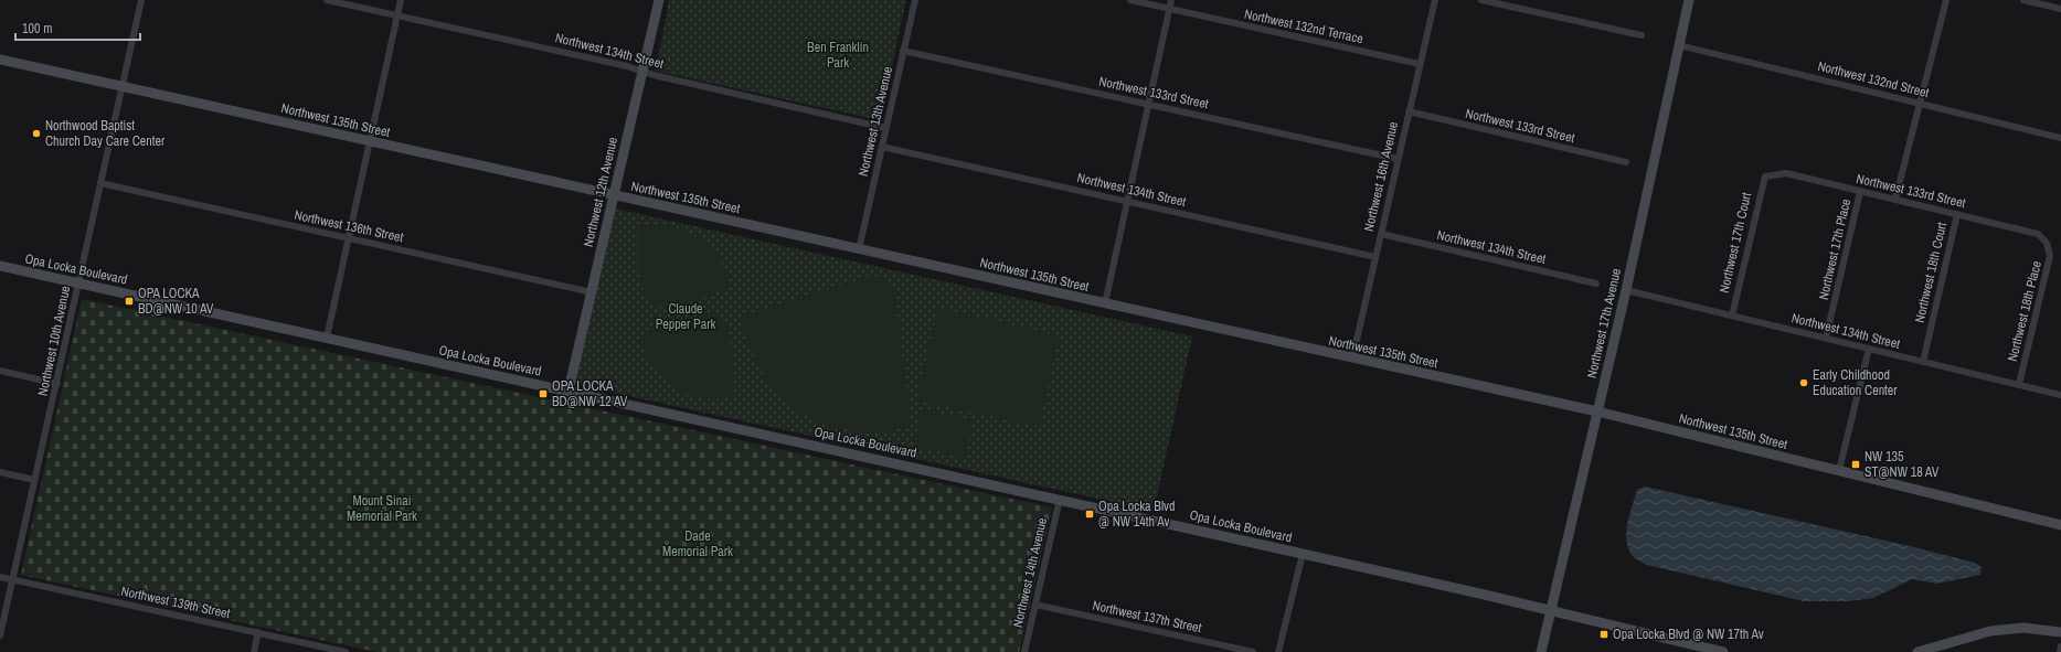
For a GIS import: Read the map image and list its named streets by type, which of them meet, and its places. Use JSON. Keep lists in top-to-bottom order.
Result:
{
  "streets": {
    "main road": [
      "Northwest 135th Street",
      "Northwest 12th Avenue",
      "Opa Locka Boulevard",
      "Northwest 17th Avenue"
    ],
    "street": [
      "Northwest 132nd Terrace",
      "Northwest 134th Street",
      "Northwest 132nd Street",
      "Northwest 133rd Street",
      "Northwest 13th Avenue",
      "Northwest 16th Avenue",
      "Northwest 136th Street",
      "Northwest 17th Court",
      "Northwest 17th Place",
      "Northwest 18th Court",
      "Northwest 18th Place",
      "Northwest 10th Avenue",
      "Northwest 14th Avenue",
      "Northwest 139th Street",
      "Northwest 137th Street"
    ]
  },
  "crossings": [
    ["Northwest 132nd Terrace", "Northwest 16th Avenue"],
    ["Northwest 134th Street", "Northwest 13th Avenue"],
    ["Northwest 134th Street", "Northwest 16th Avenue"],
    ["Northwest 134th Street", "Northwest 12th Avenue"],
    ["Northwest 134th Street", "Northwest 17th Court"],
    ["Northwest 134th Street", "Northwest 17th Place"],
    ["Northwest 134th Street", "Northwest 18th Court"],
    ["Northwest 134th Street", "Northwest 18th Place"],
    ["Northwest 134th Street", "Northwest 17th Avenue"],
    ["Northwest 132nd Street", "Northwest 17th Avenue"],
    ["Northwest 133rd Street", "Northwest 13th Avenue"],
    ["Northwest 133rd Street", "Northwest 16th Avenue"],
    ["Northwest 133rd Street", "Northwest 17th Court"],
    ["Northwest 133rd Street", "Northwest 17th Place"],
    ["Northwest 133rd Street", "Northwest 18th Court"],
    ["Northwest 133rd Street", "Northwest 18th Place"],
    ["Northwest 135th Street", "Northwest 13th Avenue"],
    ["Northwest 135th Street", "Northwest 16th Avenue"],
    ["Northwest 135th Street", "Northwest 12th Avenue"],
    ["Northwest 135th Street", "Northwest 17th Avenue"],
    ["Northwest 135th Street", "Northwest 10th Avenue"],
    ["Northwest 12th Avenue", "Northwest 136th Street"],
    ["Northwest 12th Avenue", "Opa Locka Boulevard"],
    ["Northwest 136th Street", "Northwest 10th Avenue"],
    ["Opa Locka Boulevard", "Northwest 17th Avenue"],
    ["Opa Locka Boulevard", "Northwest 10th Avenue"],
    ["Opa Locka Boulevard", "Northwest 14th Avenue"],
    ["Northwest 10th Avenue", "Northwest 139th Street"],
    ["Northwest 14th Avenue", "Northwest 137th Street"]
  ],
  "parks": [
    "Ben Franklin Park",
    "Claude Pepper Park",
    "Mount Sinai Memorial Park",
    "Dade Memorial Park"
  ],
  "places": {
    "other": ["Northwood Baptist Church Day Care Center", "Early Childhood Education Center"],
    "transit": [
      "OPA LOCKA BD@NW 10 AV",
      "OPA LOCKA BD@NW 12 AV",
      "NW 135 ST@NW 18 AV",
      "Opa Locka Blvd @ NW 14th Av",
      "Opa Locka Blvd @ NW 17th Av"
    ]
  },
  "scale_bar": "100 m"
}
